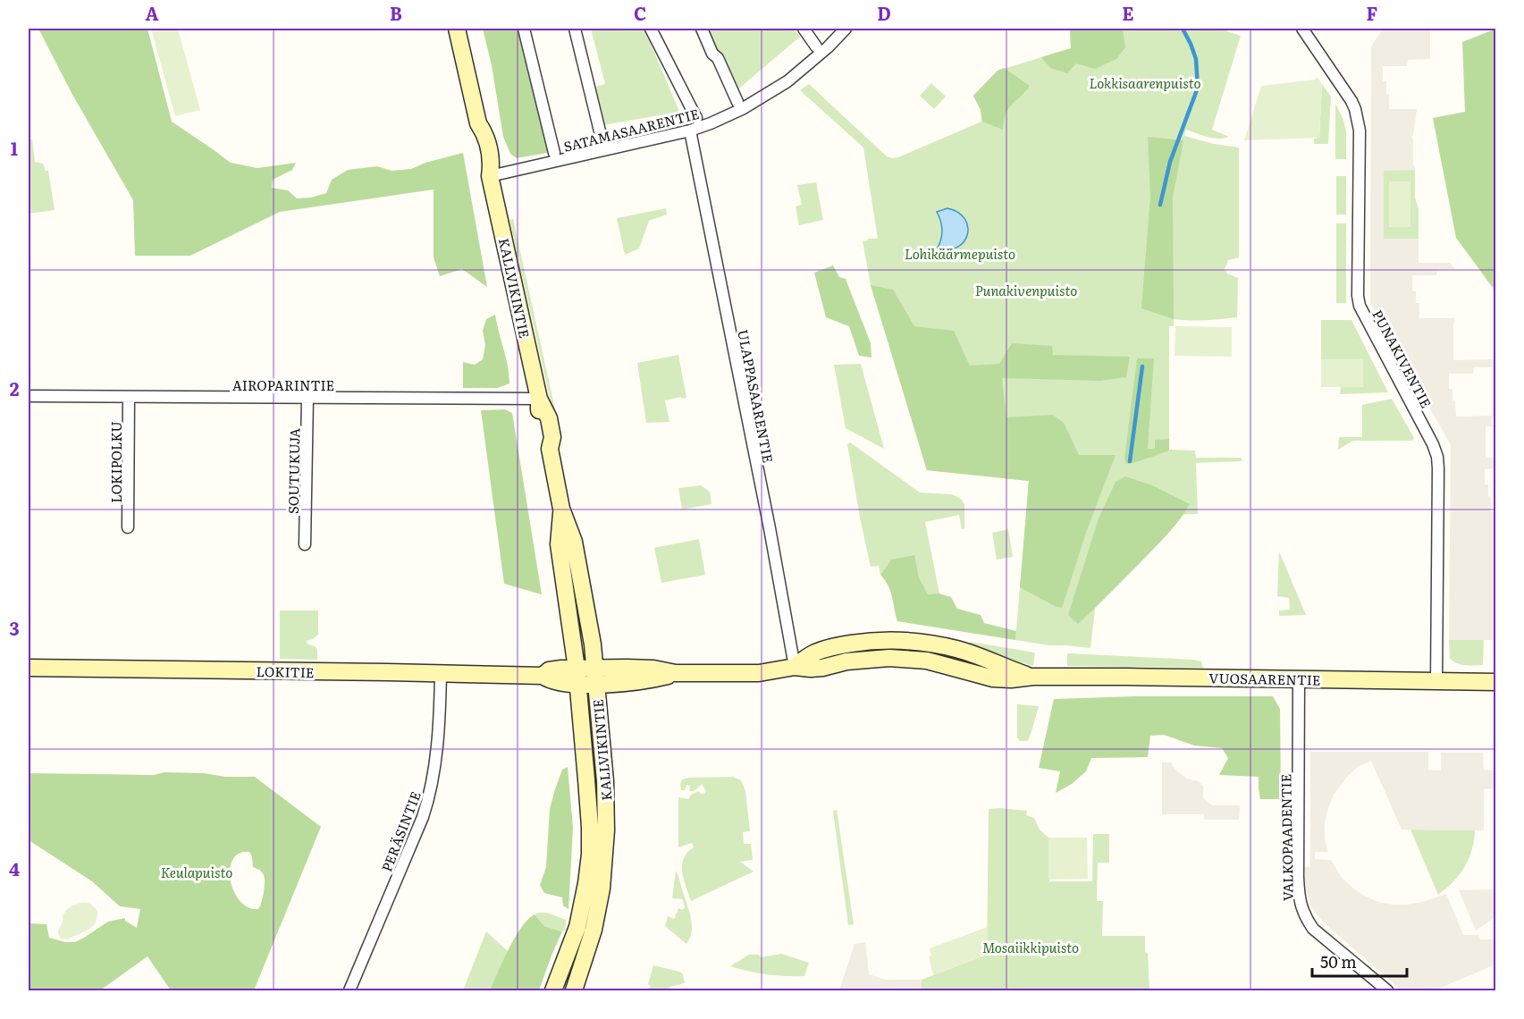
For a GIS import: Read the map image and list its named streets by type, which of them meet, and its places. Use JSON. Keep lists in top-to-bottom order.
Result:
{
  "streets": {
    "street": [
      "SATAMASAARENTIE",
      "KALLVIKINTIE",
      "PUNAKIVENTIE",
      "AIROPARINTIE",
      "ULAPPASAARENTIE",
      "LOKIPOLKU",
      "SOUTUKUJA",
      "LOKITIE",
      "VUOSAARENTIE",
      "PERÄSINTIE",
      "VALKOPAADENTIE"
    ]
  },
  "crossings": [
    ["SATAMASAARENTIE", "KALLVIKINTIE"],
    ["SATAMASAARENTIE", "ULAPPASAARENTIE"],
    ["KALLVIKINTIE", "AIROPARINTIE"],
    ["KALLVIKINTIE", "LOKITIE"],
    ["KALLVIKINTIE", "VUOSAARENTIE"],
    ["PUNAKIVENTIE", "VUOSAARENTIE"],
    ["AIROPARINTIE", "LOKIPOLKU"],
    ["AIROPARINTIE", "SOUTUKUJA"],
    ["ULAPPASAARENTIE", "VUOSAARENTIE"],
    ["LOKITIE", "VUOSAARENTIE"],
    ["LOKITIE", "PERÄSINTIE"],
    ["VUOSAARENTIE", "VALKOPAADENTIE"]
  ],
  "parks": [
    "Lokkisaarenpuisto",
    "Lohikäärmepuisto",
    "Punakivenpuisto",
    "Keulapuisto",
    "Mosaiikkipuisto"
  ],
  "scale_bar": "50 m",
  "grid": {
    "columns": [
      "A",
      "B",
      "C",
      "D",
      "E",
      "F"
    ],
    "rows": [
      "1",
      "2",
      "3",
      "4"
    ]
  }
}
